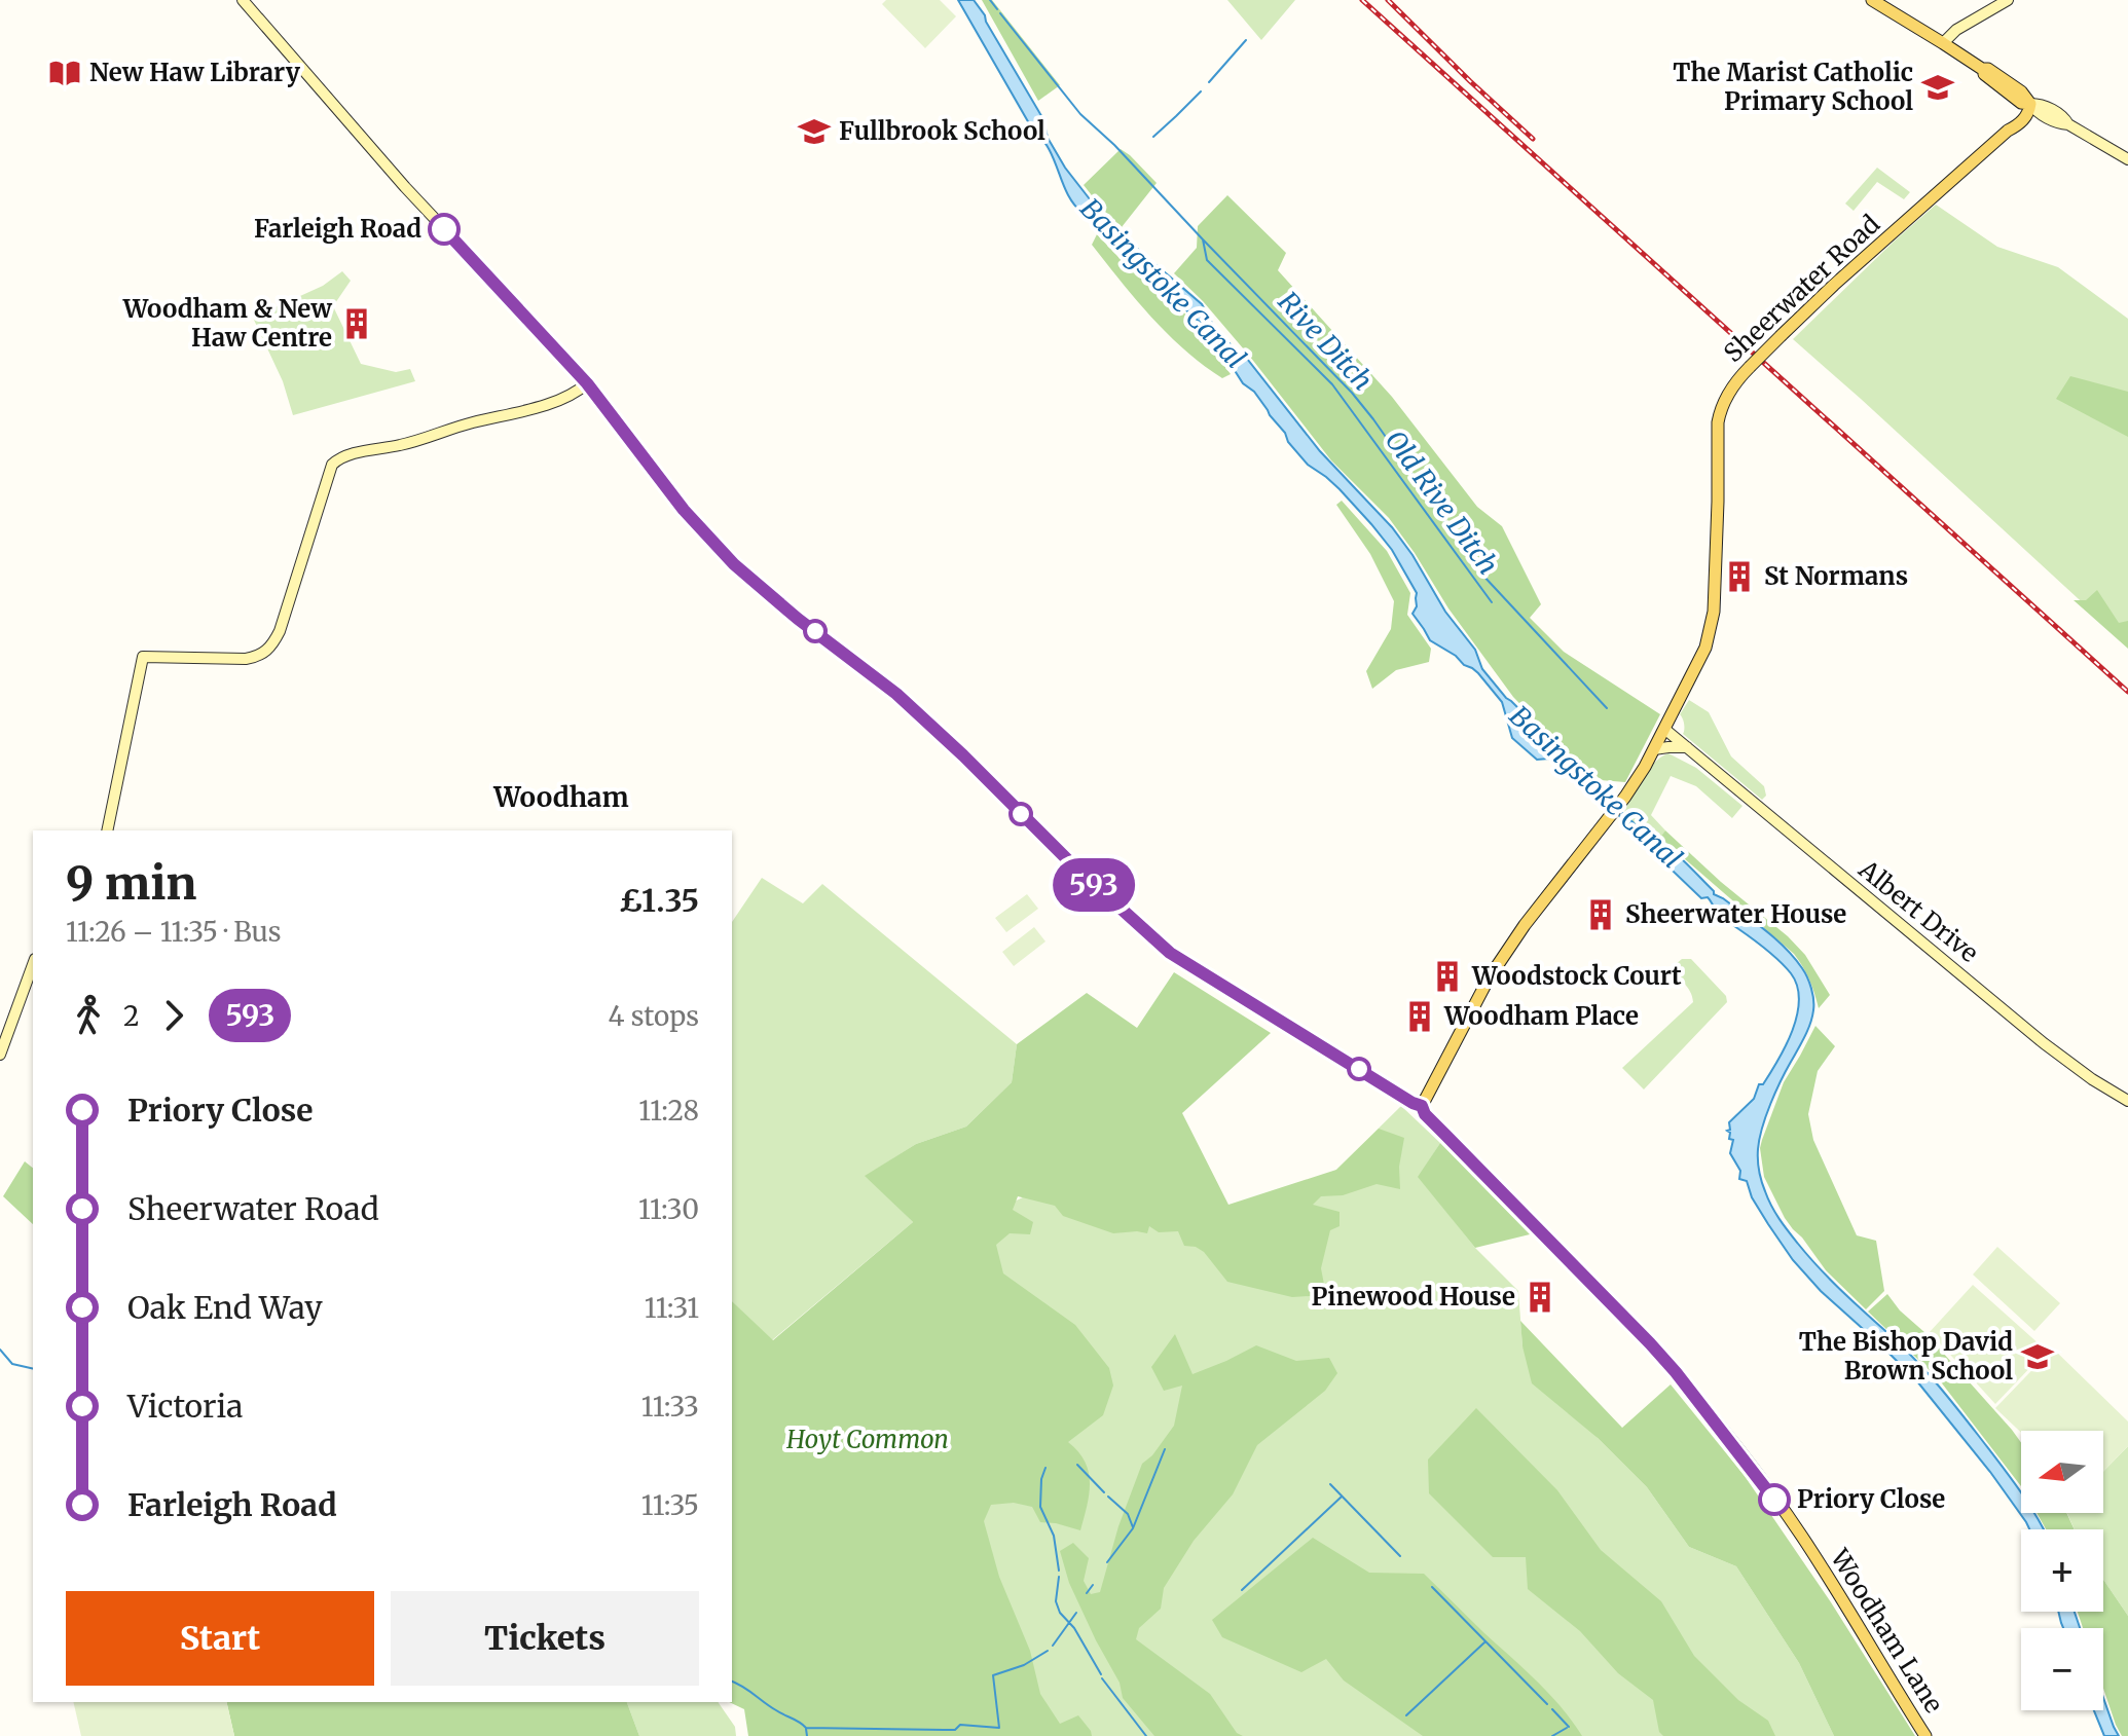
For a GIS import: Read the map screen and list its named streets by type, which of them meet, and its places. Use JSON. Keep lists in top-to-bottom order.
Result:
{
  "streets": {
    "main road": ["Sheerwater Road", "Albert Drive", "Woodham Lane"]
  },
  "crossings": [
    ["Sheerwater Road", "Albert Drive"],
    ["Sheerwater Road", "Woodham Lane"]
  ],
  "districts": ["Woodham"],
  "water": ["Basingstoke Canal", "Rive Ditch", "Old Rive Ditch"],
  "parks": ["Hoyt Common"],
  "places": {
    "library": ["New Haw Library"],
    "school or university": ["The Marist Catholic Primary School", "Fullbrook School", "The Bishop David Brown School"],
    "other": ["Farleigh Road", "Priory Close"],
    "building": [
      "Woodham & New Haw Centre",
      "St Normans",
      "Sheerwater House",
      "Woodstock Court",
      "Woodham Place",
      "Pinewood House"
    ]
  },
  "lines": ["bus line 593"],
  "north": "left",
  "page": {
    "on_map": "593",
    "heading": ["9 min", "11:26 – 11:35 · Bus", "£1.35"],
    "legs": ["2", "593", "4 stops"],
    "list": [
      {
        "name": "Priory Close",
        "value": "11:28"
      },
      {
        "name": "Sheerwater Road",
        "value": "11:30"
      },
      {
        "name": "Oak End Way",
        "value": "11:31"
      },
      {
        "name": "Victoria",
        "value": "11:33"
      },
      {
        "name": "Farleigh Road",
        "value": "11:35"
      }
    ],
    "map_buttons": ["+", "−"],
    "buttons": ["Start", "Tickets"]
  }
}
